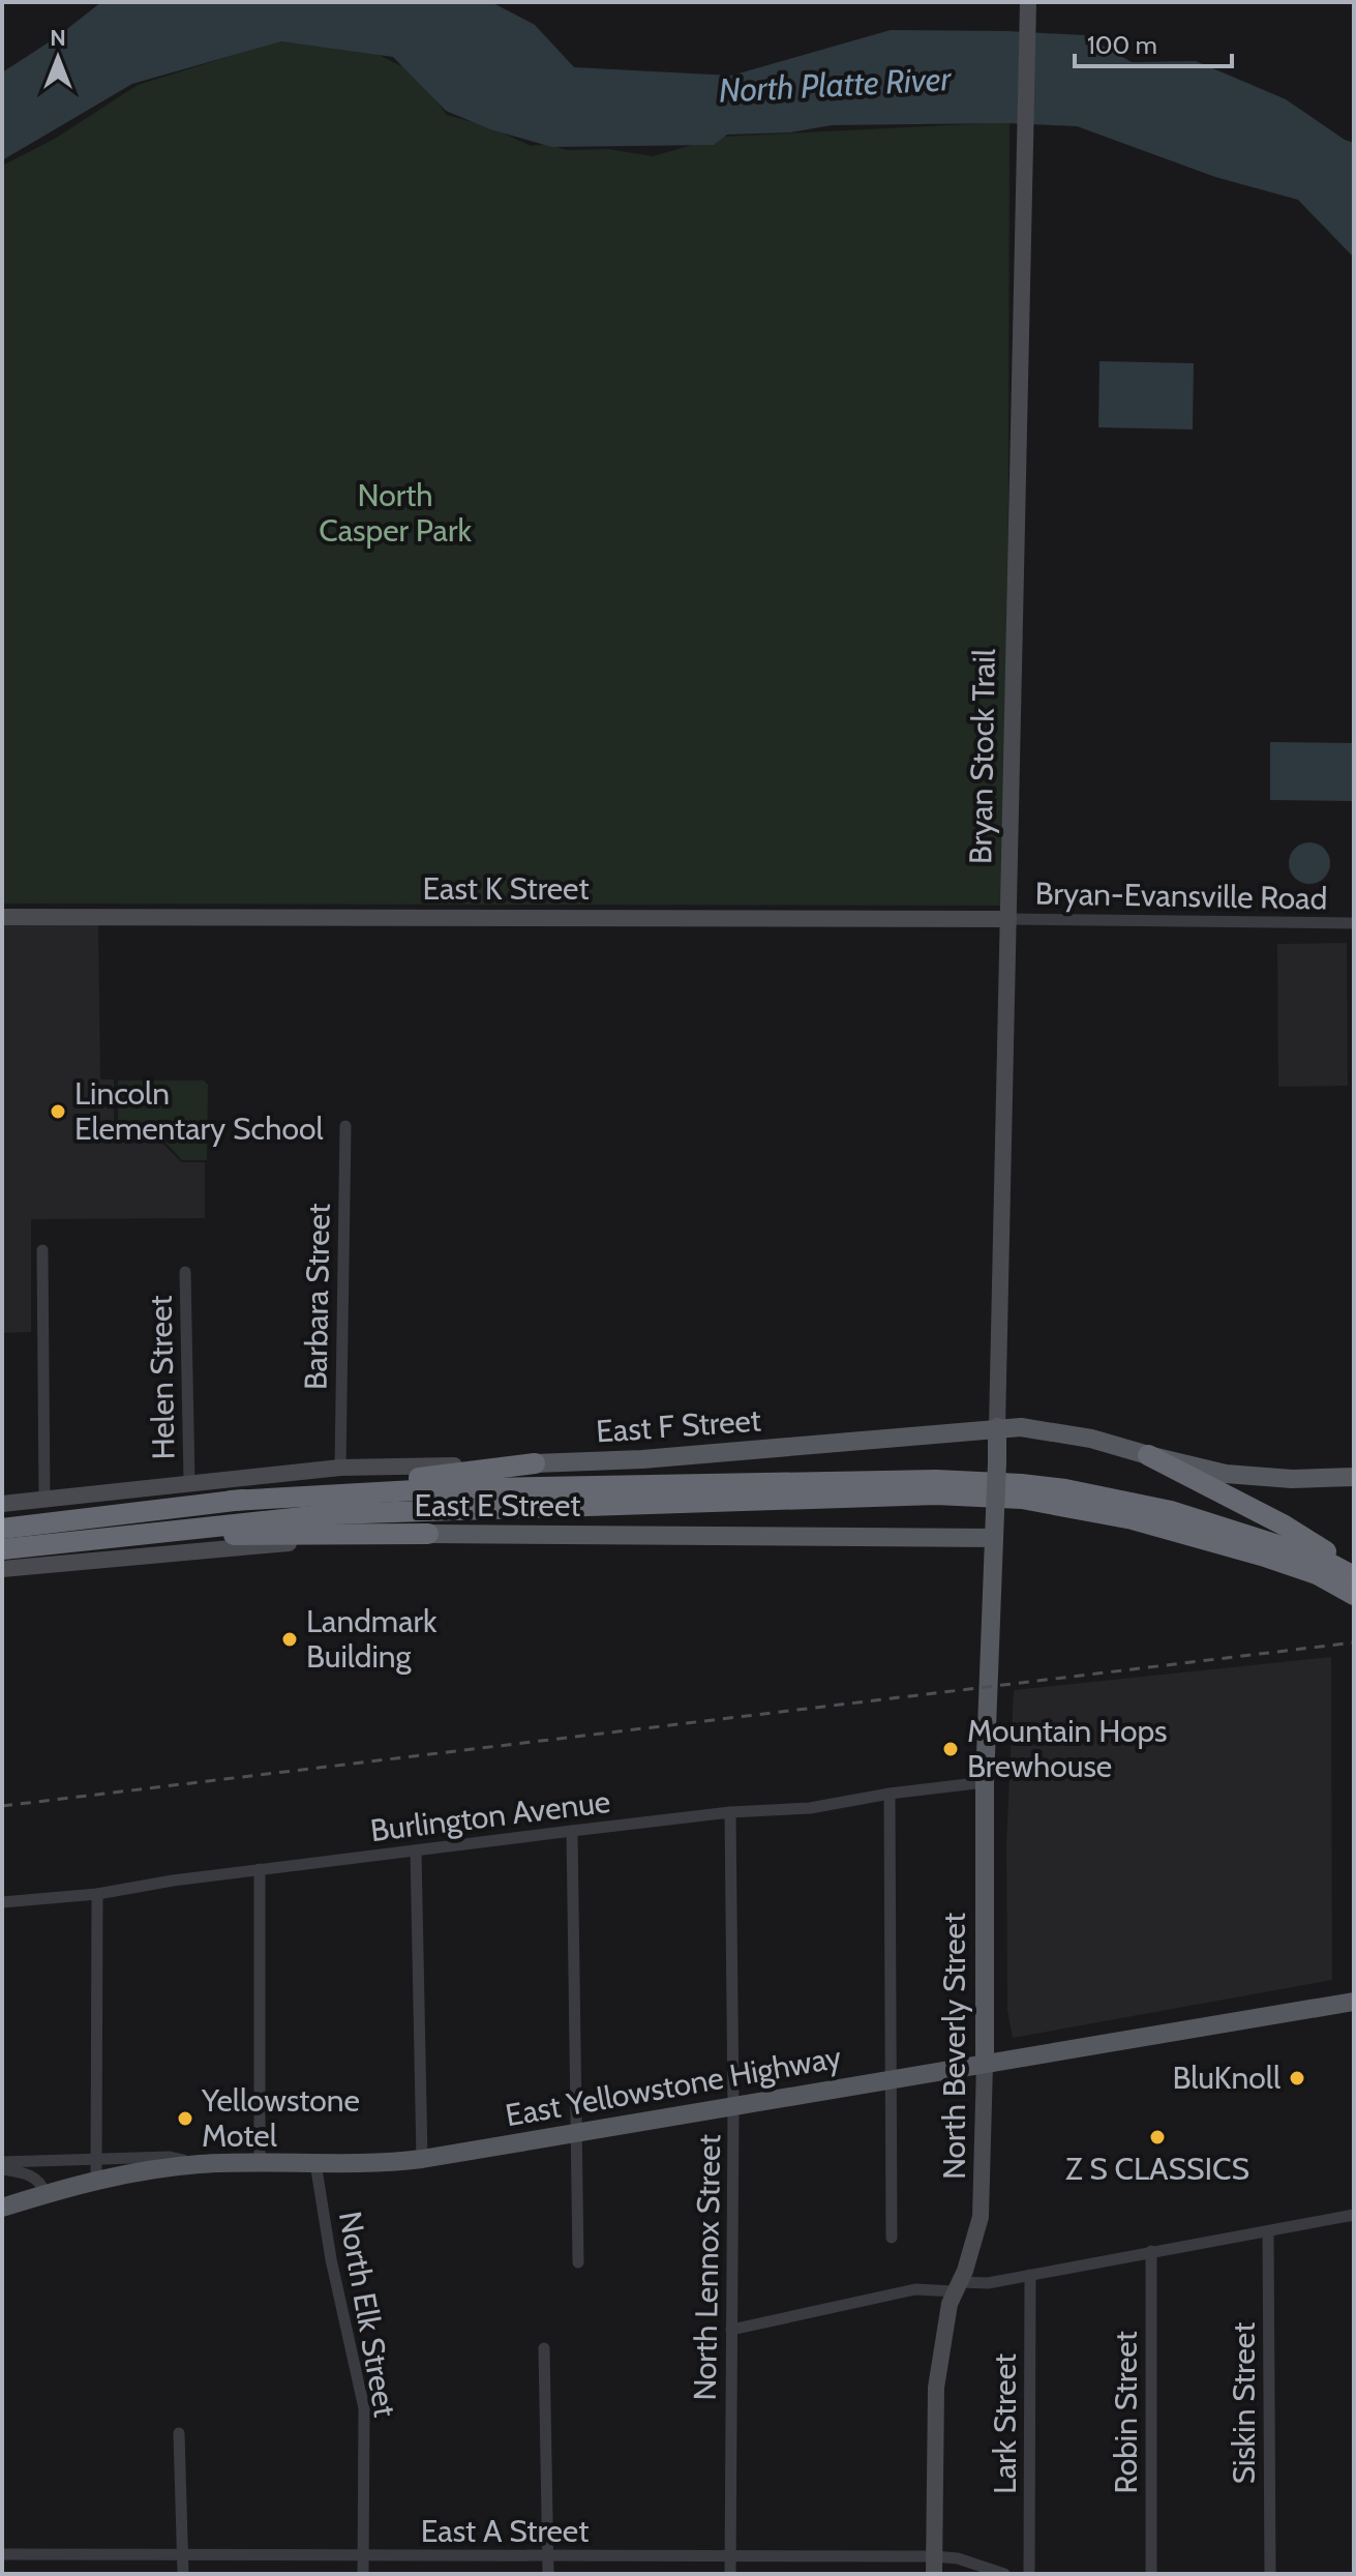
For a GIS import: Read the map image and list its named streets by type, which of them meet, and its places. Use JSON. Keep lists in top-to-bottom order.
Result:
{
  "streets": {
    "main road": [
      "Bryan Stock Trail",
      "East K Street",
      "East F Street",
      "East E Street",
      "North Beverly Street",
      "East Yellowstone Highway"
    ],
    "street": [
      "Bryan-Evansville Road",
      "Barbara Street",
      "Helen Street",
      "Burlington Avenue",
      "North Lennox Street",
      "North Elk Street",
      "Siskin Street",
      "Robin Street",
      "Lark Street",
      "East A Street"
    ]
  },
  "crossings": [
    ["Bryan Stock Trail", "East K Street"],
    ["Bryan Stock Trail", "Bryan-Evansville Road"],
    ["Bryan Stock Trail", "East F Street"],
    ["Bryan Stock Trail", "North Beverly Street"],
    ["East K Street", "Bryan-Evansville Road"],
    ["Barbara Street", "East F Street"],
    ["Helen Street", "East F Street"],
    ["East E Street", "North Beverly Street"],
    ["Burlington Avenue", "North Beverly Street"],
    ["Burlington Avenue", "North Lennox Street"],
    ["North Beverly Street", "East Yellowstone Highway"],
    ["North Beverly Street", "East A Street"],
    ["East Yellowstone Highway", "North Lennox Street"],
    ["East Yellowstone Highway", "North Elk Street"],
    ["North Lennox Street", "East A Street"],
    ["North Elk Street", "East A Street"]
  ],
  "water": ["North Platte River"],
  "parks": ["North Casper Park"],
  "places": [
    "Lincoln Elementary School",
    "Landmark Building",
    "Mountain Hops Brewhouse",
    "BluKnoll",
    "Yellowstone Motel",
    "Z S CLASSICS"
  ],
  "scale_bar": "100 m",
  "north": "top"
}
